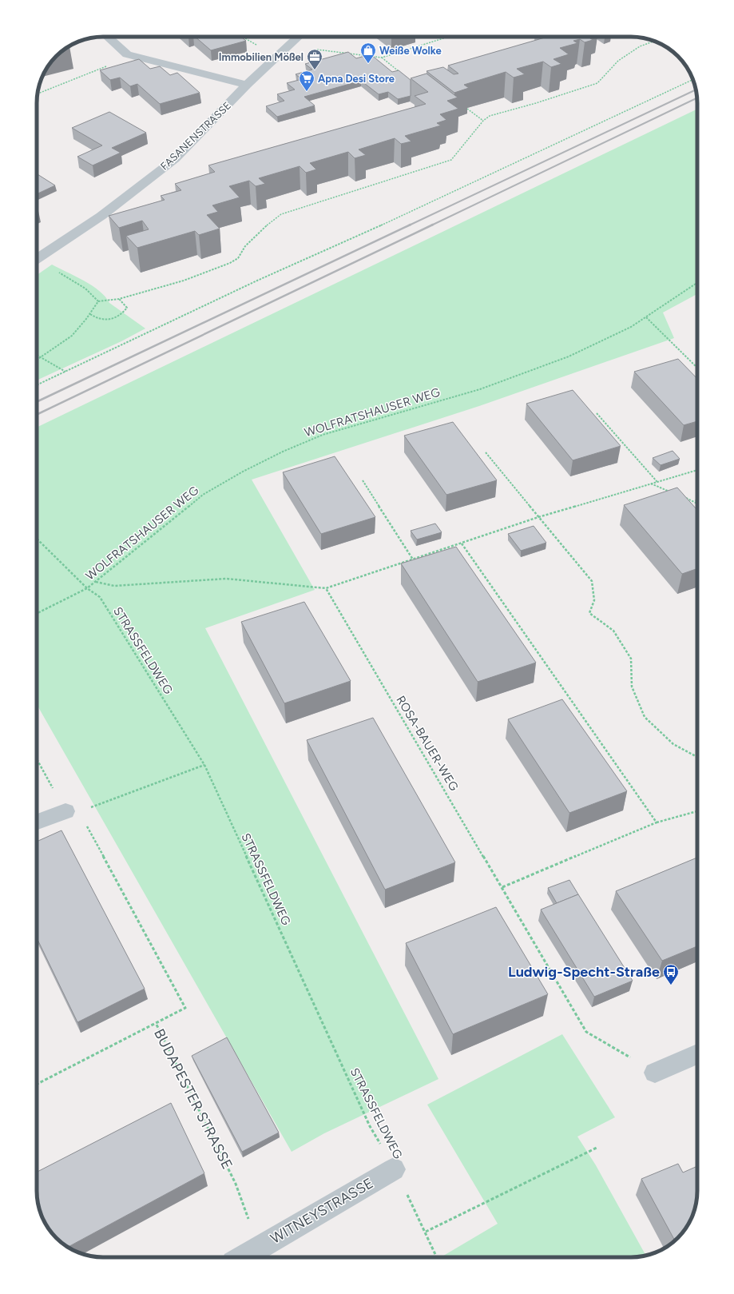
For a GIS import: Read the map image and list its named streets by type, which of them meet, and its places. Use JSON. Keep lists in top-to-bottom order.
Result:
{
  "streets": {
    "street": ["FASANENSTRASSE", "WITNEYSTRASSE"],
    "path": [
      "WOLFRATSHAUSER WEG",
      "STRASSFELDWEG",
      "ROSA-BAUER-WEG",
      "BUDAPESTER STRASSE"
    ]
  },
  "crossings": [
    ["WOLFRATSHAUSER WEG", "STRASSFELDWEG"],
    ["STRASSFELDWEG", "WITNEYSTRASSE"],
    ["BUDAPESTER STRASSE", "WITNEYSTRASSE"]
  ],
  "places": {
    "shop": ["Weiße Wolke"],
    "office": ["Immobilien Mößel"],
    "supermarket": ["Apna Desi Store"],
    "bus stop": ["Ludwig-Specht-Straße"]
  }
}
